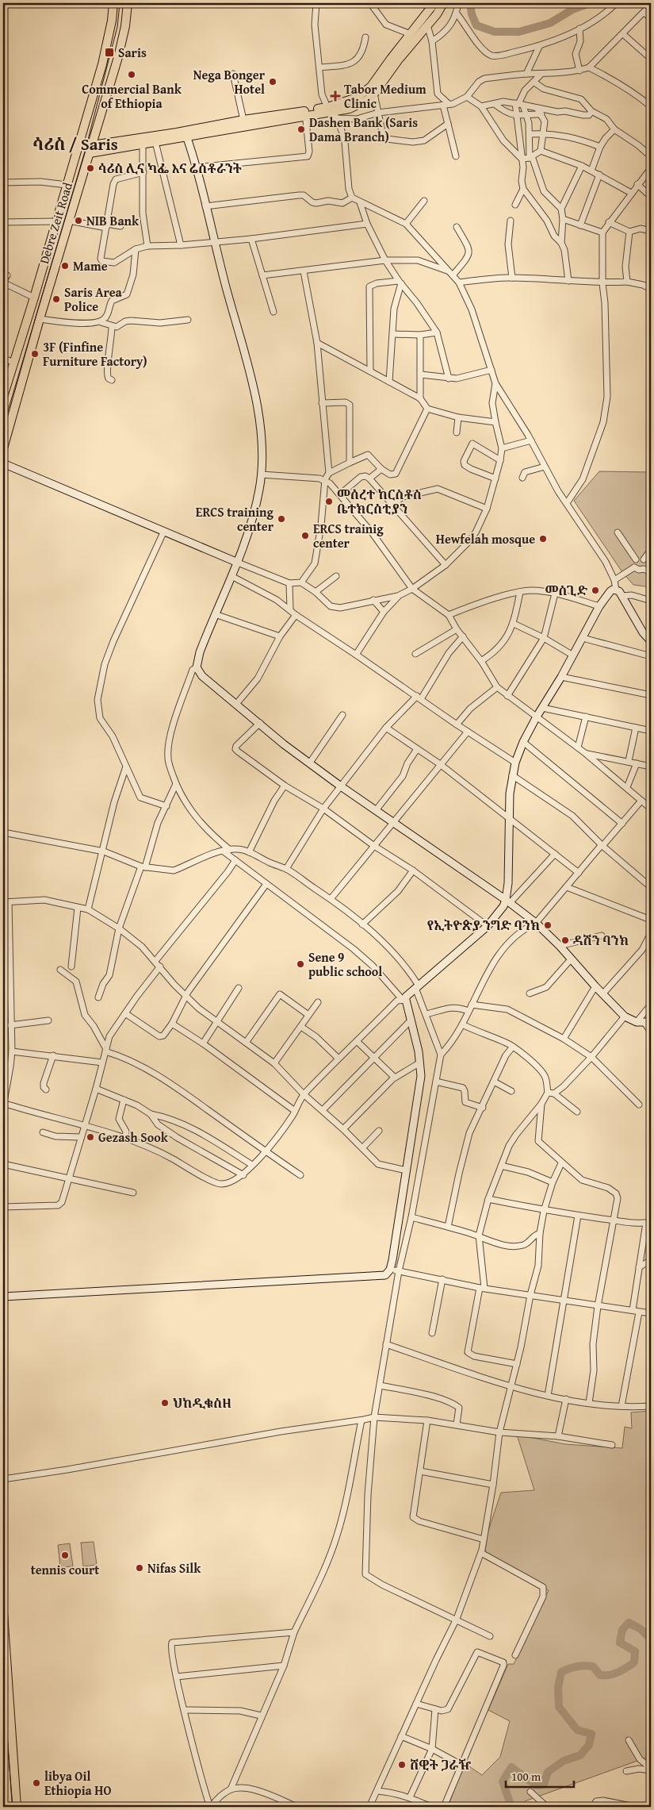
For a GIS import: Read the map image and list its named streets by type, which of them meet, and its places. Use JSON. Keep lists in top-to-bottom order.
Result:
{
  "streets": {
    "main road": ["Debre Zeit Road"]
  },
  "districts": ["ሳሪስ / Saris"],
  "places": {
    "transit": ["Saris"],
    "other": [
      "Commercial Bank of Ethiopia",
      "Nega Bonger Hotel",
      "Dashen Bank (Saris Dama Branch)",
      "ሳሪስ ሊና ካፌ እና ሬስቶራንት",
      "NIB Bank",
      "Mame",
      "Saris Area Police",
      "3F (Finfine Furniture Factory)",
      "መሰረተ ከርስቶስ ቤተክርስቲያን",
      "ERCS training center",
      "ERCS trainig center",
      "Hewfelah mosque",
      "መስጊድ",
      "የኢትዮጵያ ንግድ ባንክ",
      "ዳሽን ባንክ",
      "Sene 9 public school",
      "Gezash Sook",
      "ህከዲቁስዘ",
      "tennis court",
      "Nifas Silk",
      "ሸዊት ጋራዥ",
      "libya Oil Ethiopia HO"
    ],
    "health": ["Tabor Medium Clinic"]
  },
  "scale_bar": "100 m"
}
